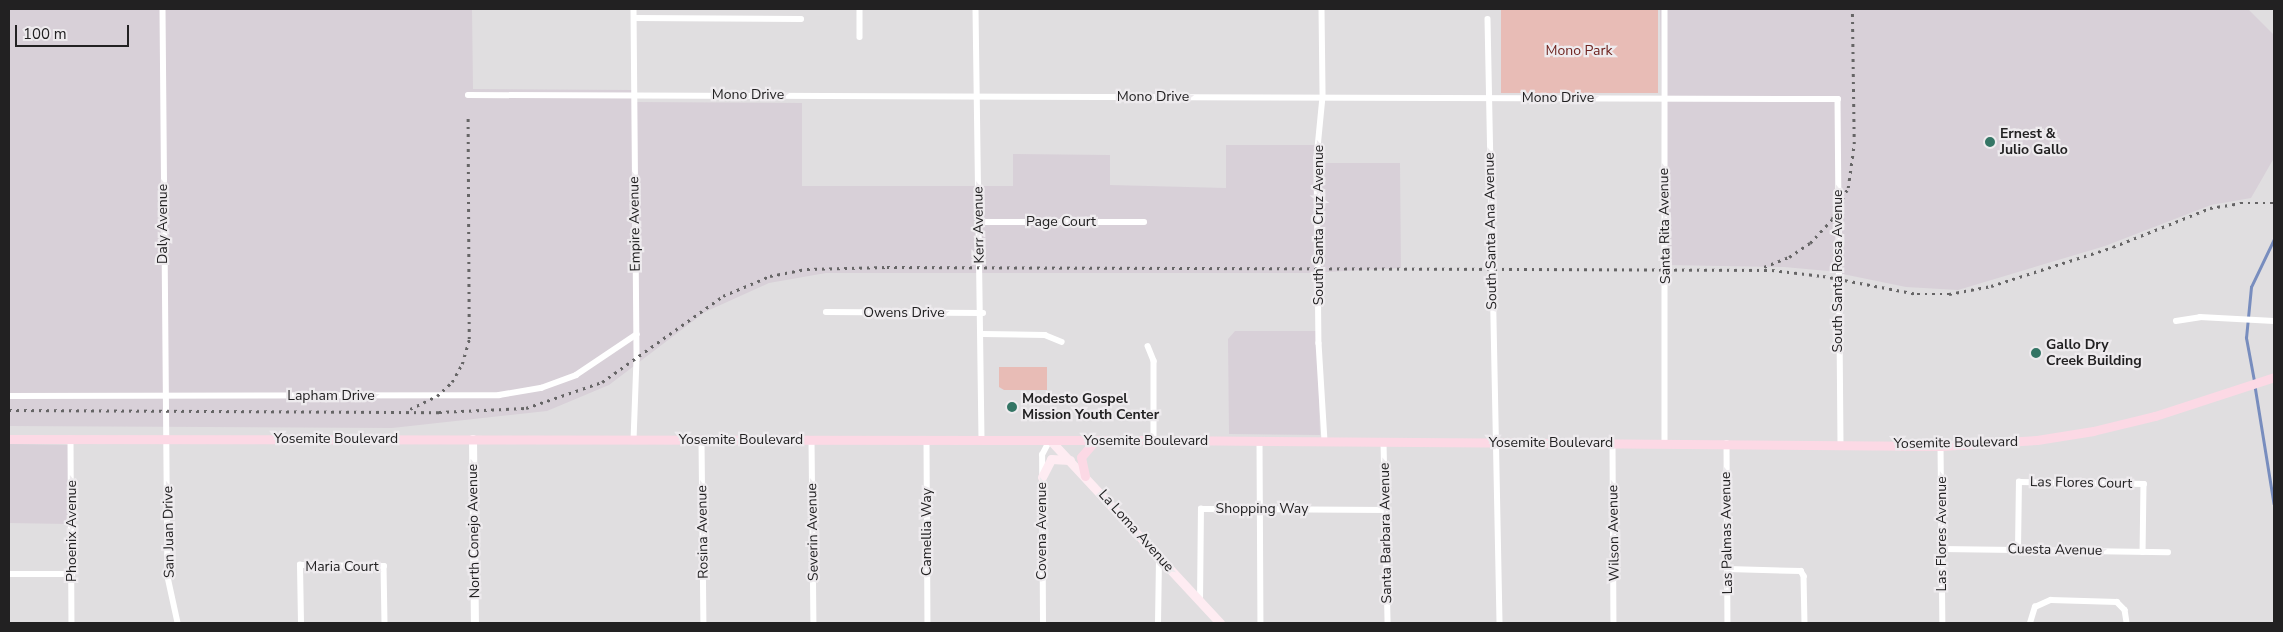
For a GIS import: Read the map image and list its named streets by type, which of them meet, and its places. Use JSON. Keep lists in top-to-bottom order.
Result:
{
  "streets": {
    "main road": ["Yosemite Boulevard", "La Loma Avenue"],
    "street": [
      "Mono Drive",
      "Page Court",
      "Daly Avenue",
      "Empire Avenue",
      "Kerr Avenue",
      "South Santa Cruz Avenue",
      "Santa Rita Avenue",
      "South Santa Ana Avenue",
      "South Santa Rosa Avenue",
      "Owens Drive",
      "Lapham Drive",
      "Las Flores Court",
      "Shopping Way",
      "Phoenix Avenue",
      "North Conejo Avenue",
      "Covena Avenue",
      "San Juan Drive",
      "Rosina Avenue",
      "Severin Avenue",
      "Camellia Way",
      "Santa Barbara Avenue",
      "Wilson Avenue",
      "Las Palmas Avenue",
      "Las Flores Avenue",
      "Cuesta Avenue",
      "Maria Court"
    ]
  },
  "crossings": [
    ["Mono Drive", "Empire Avenue"],
    ["Mono Drive", "Kerr Avenue"],
    ["Mono Drive", "South Santa Cruz Avenue"],
    ["Mono Drive", "Santa Rita Avenue"],
    ["Mono Drive", "South Santa Ana Avenue"],
    ["Mono Drive", "South Santa Rosa Avenue"],
    ["Page Court", "Kerr Avenue"],
    ["Daly Avenue", "Lapham Drive"],
    ["Daly Avenue", "Yosemite Boulevard"],
    ["Daly Avenue", "San Juan Drive"],
    ["Empire Avenue", "Lapham Drive"],
    ["Empire Avenue", "Yosemite Boulevard"],
    ["Kerr Avenue", "Owens Drive"],
    ["Kerr Avenue", "Yosemite Boulevard"],
    ["South Santa Cruz Avenue", "Yosemite Boulevard"],
    ["Santa Rita Avenue", "Yosemite Boulevard"],
    ["South Santa Ana Avenue", "Yosemite Boulevard"],
    ["South Santa Rosa Avenue", "Yosemite Boulevard"],
    ["Yosemite Boulevard", "Phoenix Avenue"],
    ["Yosemite Boulevard", "North Conejo Avenue"],
    ["Yosemite Boulevard", "Covena Avenue"],
    ["Yosemite Boulevard", "La Loma Avenue"],
    ["Yosemite Boulevard", "San Juan Drive"],
    ["Yosemite Boulevard", "Rosina Avenue"],
    ["Yosemite Boulevard", "Severin Avenue"],
    ["Yosemite Boulevard", "Camellia Way"],
    ["Yosemite Boulevard", "Santa Barbara Avenue"],
    ["Yosemite Boulevard", "Wilson Avenue"],
    ["Yosemite Boulevard", "Las Palmas Avenue"],
    ["Yosemite Boulevard", "Las Flores Avenue"],
    ["Las Flores Court", "Cuesta Avenue"],
    ["Shopping Way", "La Loma Avenue"],
    ["Shopping Way", "Santa Barbara Avenue"],
    ["Covena Avenue", "La Loma Avenue"],
    ["Las Flores Avenue", "Cuesta Avenue"]
  ],
  "parks": ["Mono Park"],
  "places": ["Ernest & Julio Gallo", "Gallo Dry Creek Building", "Modesto Gospel Mission Youth Center"],
  "scale_bar": "100 m"
}
